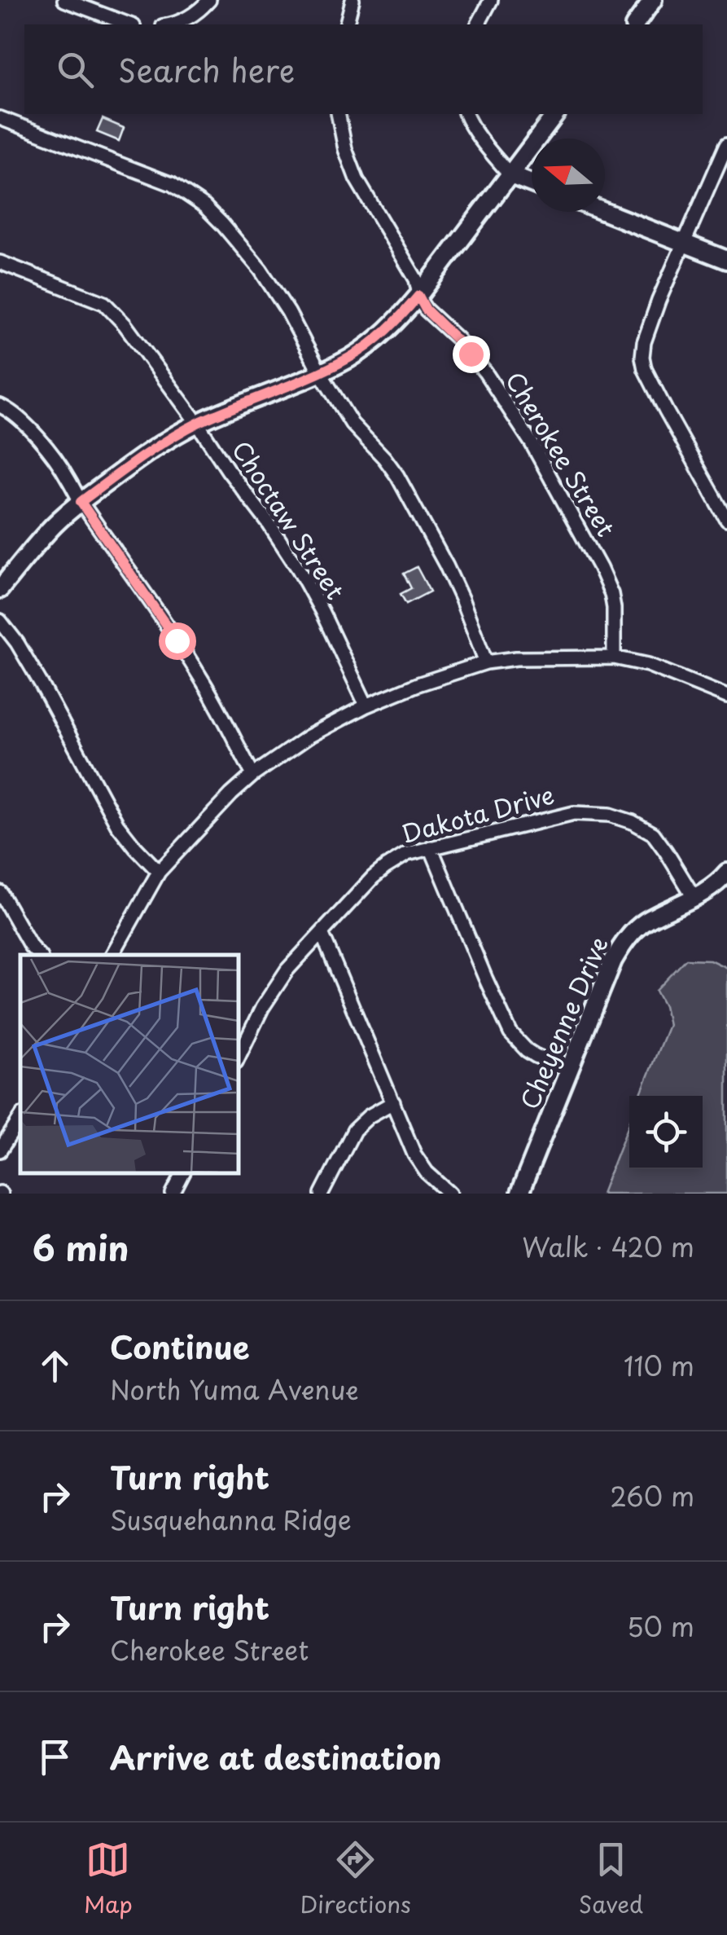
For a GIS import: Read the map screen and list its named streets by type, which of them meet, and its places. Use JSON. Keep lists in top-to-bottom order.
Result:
{
  "streets": {
    "street": [
      "Cherokee Street",
      "Choctaw Street",
      "Dakota Drive",
      "Cheyenne Drive"
    ]
  },
  "crossings": [
    ["Dakota Drive", "Cheyenne Drive"]
  ],
  "north": "left",
  "page": {
    "search": "Search here",
    "heading": ["6 min", "Walk · 420 m"],
    "list": [
      ["Continue", "North Yuma Avenue", "110 m"],
      ["Turn right", "Susquehanna Ridge", "260 m"],
      ["Turn right", "Cherokee Street", "50 m"],
      "Arrive at destination"
    ],
    "nav": ["Map", "Directions", "Saved"]
  }
}
